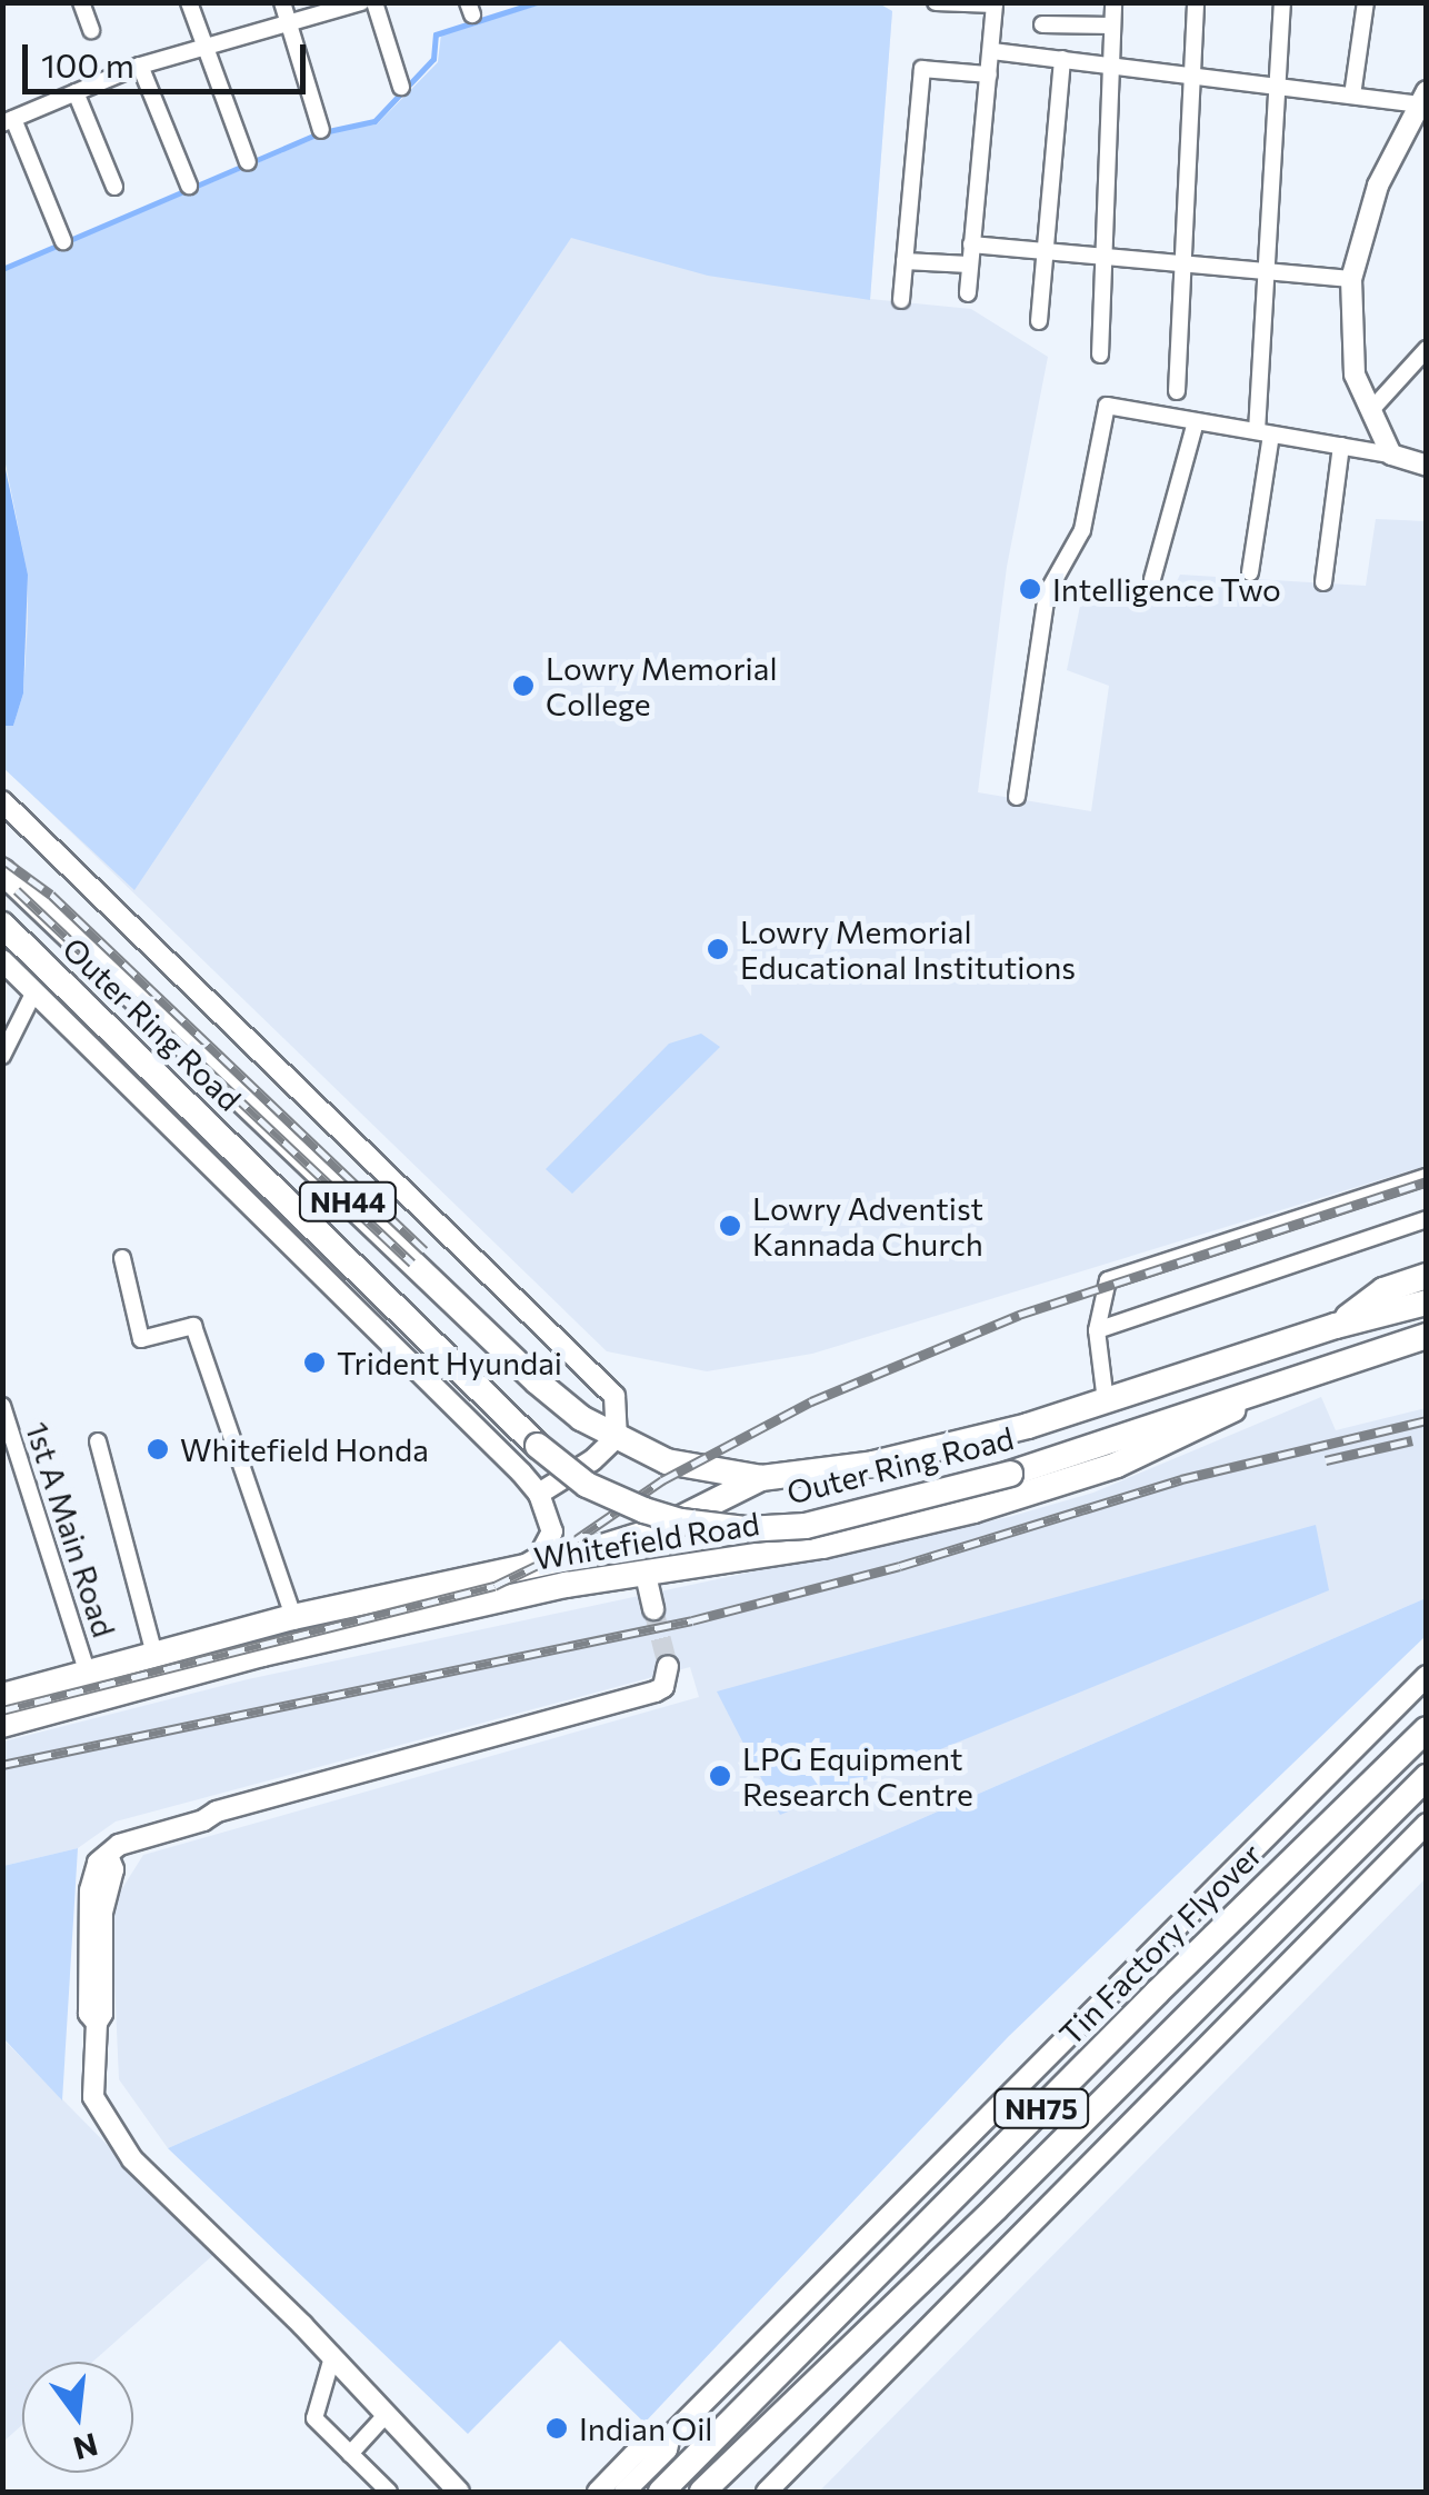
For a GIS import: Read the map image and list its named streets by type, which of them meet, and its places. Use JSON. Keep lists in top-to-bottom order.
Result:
{
  "streets": {
    "main road": [
      "Outer Ring Road",
      "NH44",
      "Whitefield Road",
      "Tin Factory Flyover",
      "NH75"
    ],
    "street": ["1st A Main Road"]
  },
  "crossings": [
    ["Outer Ring Road", "Whitefield Road"],
    ["1st A Main Road", "Whitefield Road"]
  ],
  "places": [
    "Intelligence Two",
    "Lowry Memorial College",
    "Lowry Memorial Educational Institutions",
    "Lowry Adventist Kannada Church",
    "Trident Hyundai",
    "Whitefield Honda",
    "LPG Equipment Research Centre",
    "Indian Oil"
  ],
  "scale_bar": "100 m",
  "north": "bottom"
}
